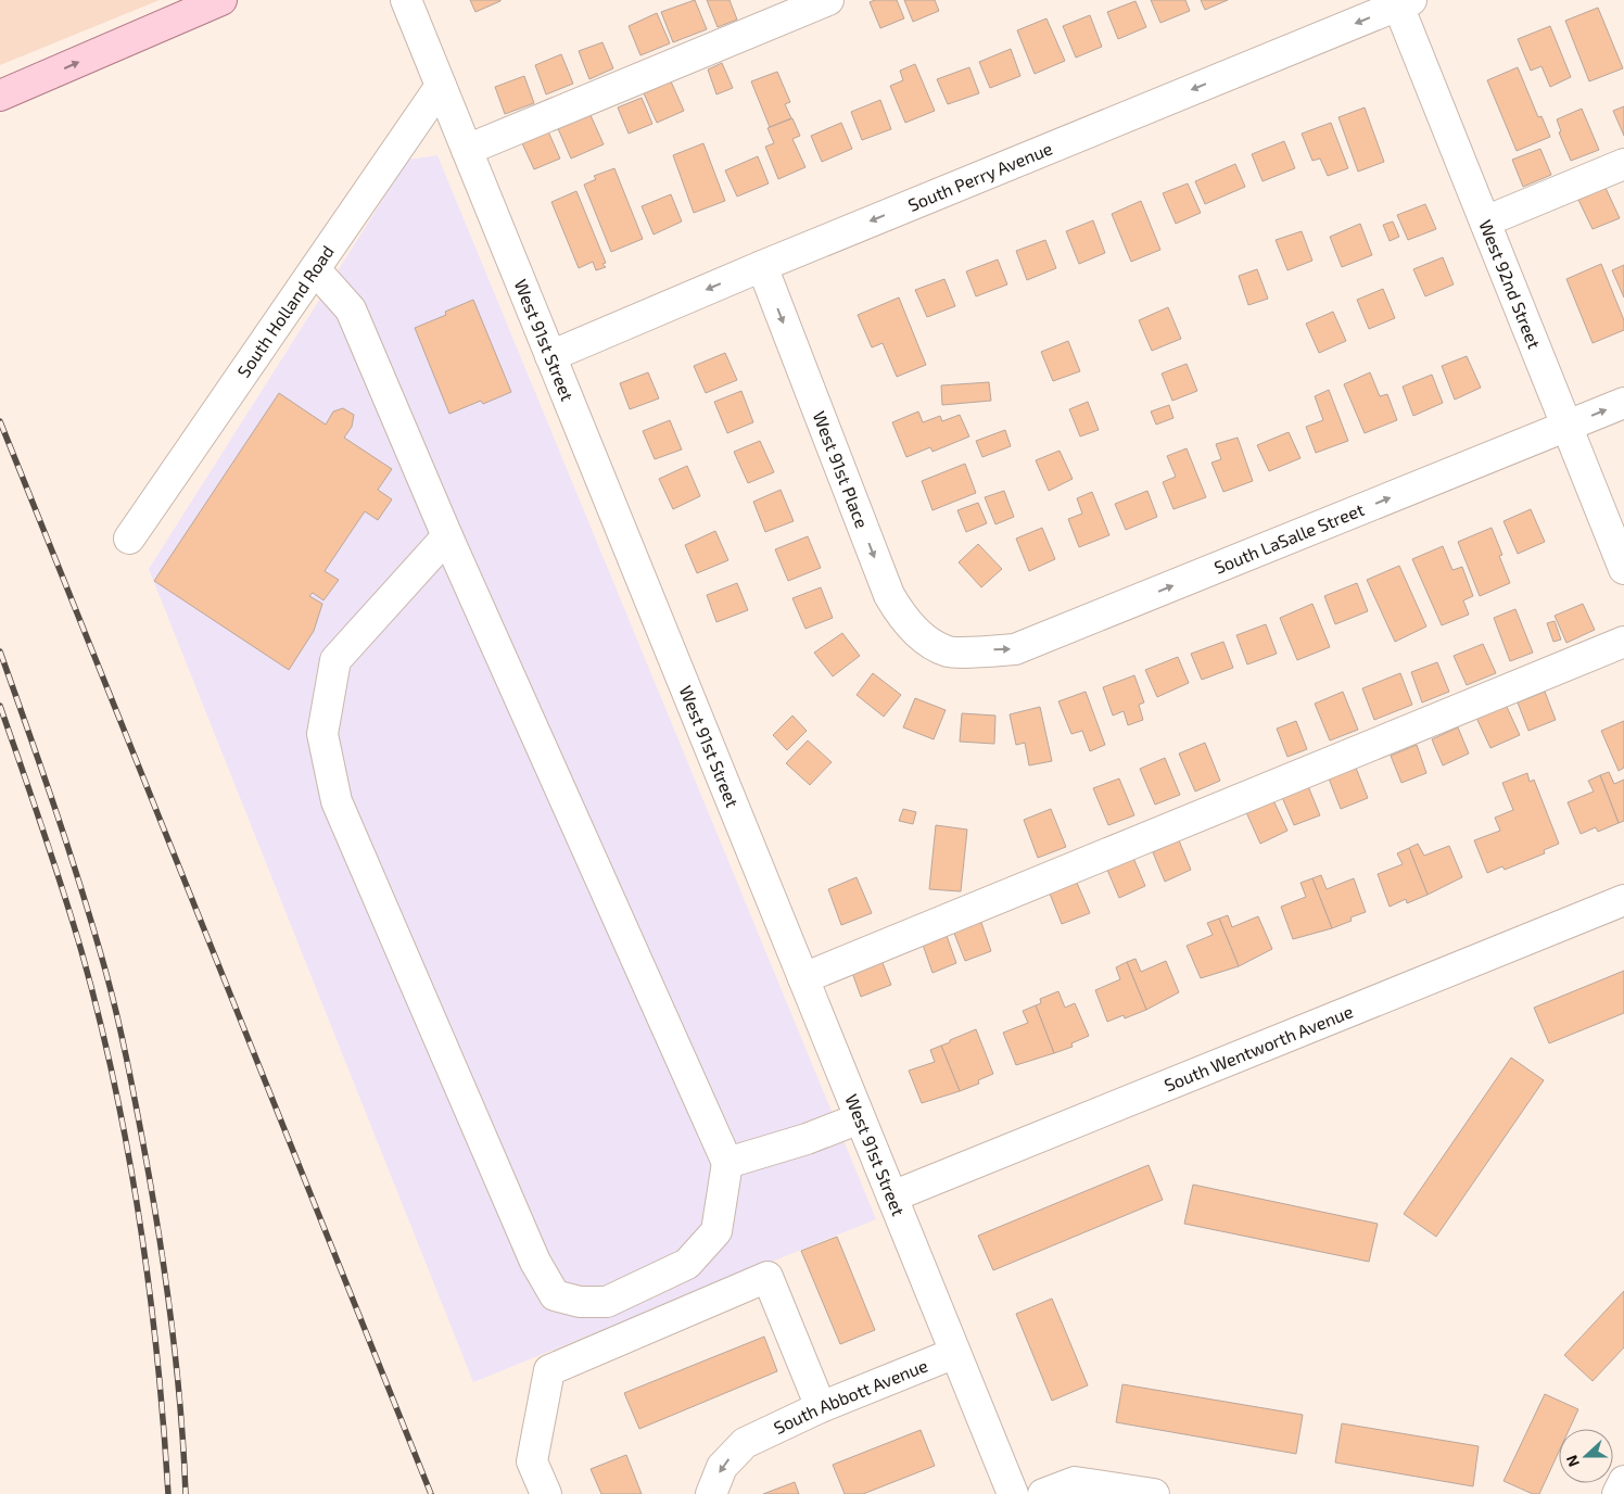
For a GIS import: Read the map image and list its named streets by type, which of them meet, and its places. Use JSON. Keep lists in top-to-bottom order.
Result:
{
  "streets": {
    "street": [
      "South Perry Avenue",
      "West 92nd Street",
      "South Holland Road",
      "West 91st Street",
      "West 91st Place",
      "South LaSalle Street",
      "South Wentworth Avenue",
      "South Abbott Avenue"
    ]
  },
  "crossings": [
    ["South Perry Avenue", "West 92nd Street"],
    ["South Perry Avenue", "West 91st Street"],
    ["South Perry Avenue", "West 91st Place"],
    ["West 92nd Street", "South LaSalle Street"],
    ["South Holland Road", "West 91st Street"],
    ["West 91st Street", "South Wentworth Avenue"],
    ["West 91st Street", "South Abbott Avenue"],
    ["West 91st Place", "South LaSalle Street"]
  ],
  "one_way": ["West 91st Place", "South Abbott Avenue"],
  "north": "left"
}
